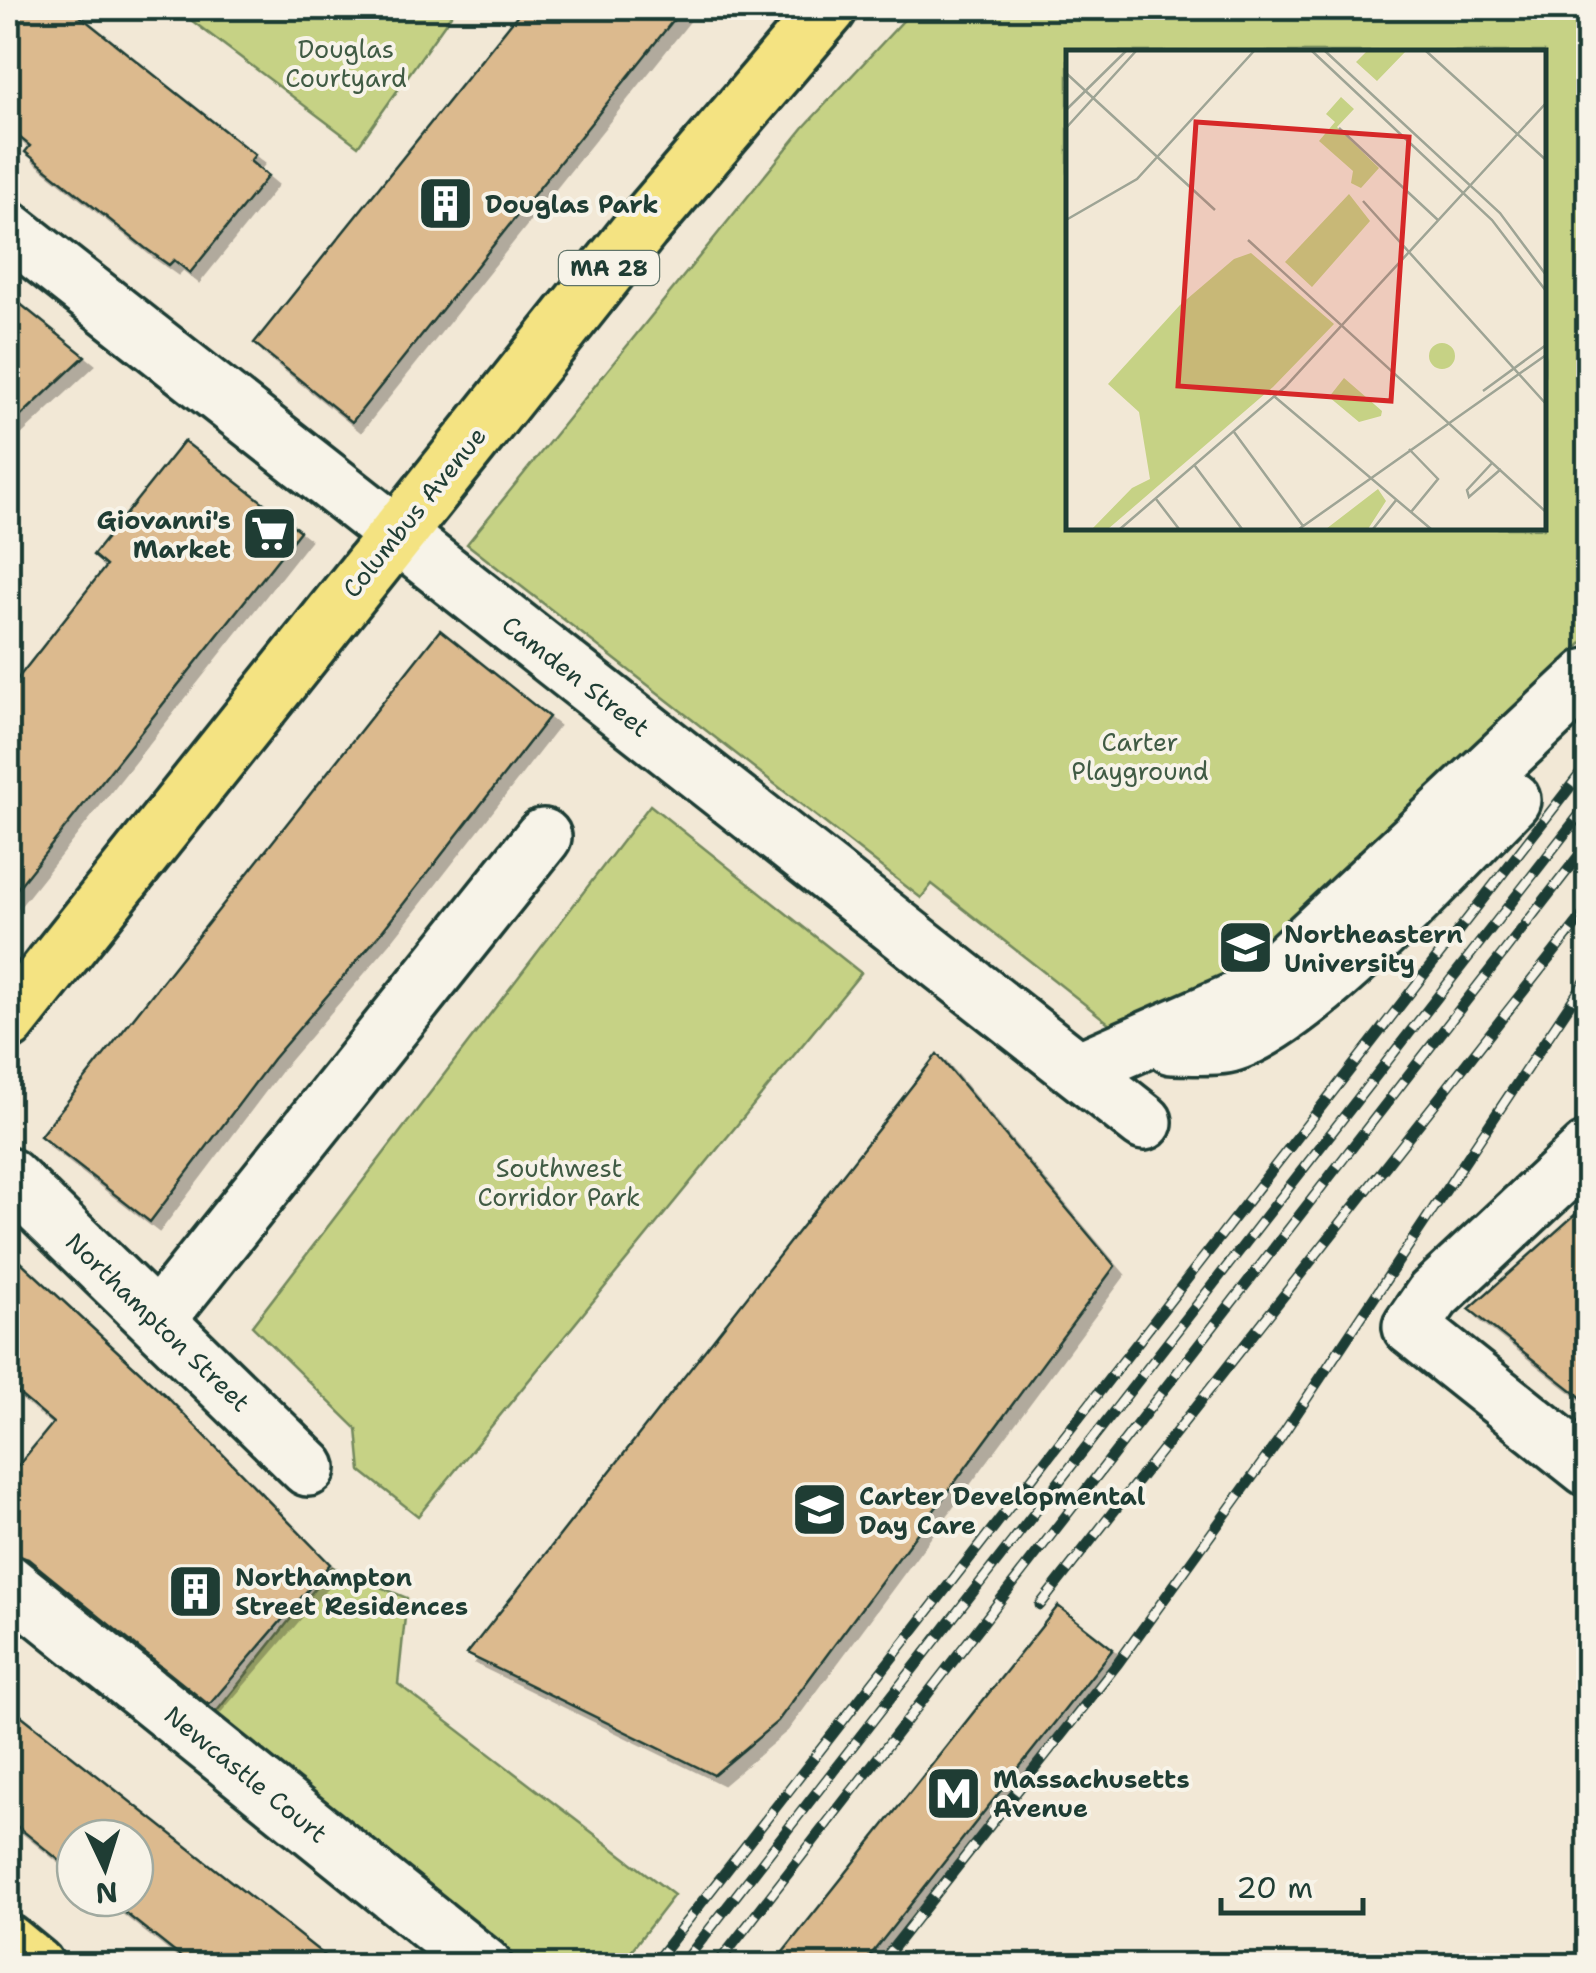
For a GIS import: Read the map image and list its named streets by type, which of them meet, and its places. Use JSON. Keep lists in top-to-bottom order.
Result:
{
  "streets": {
    "main road": ["MA 28", "Columbus Avenue"],
    "street": ["Camden Street", "Northampton Street", "Newcastle Court"]
  },
  "crossings": [
    ["Columbus Avenue", "Camden Street"]
  ],
  "parks": ["Douglas Courtyard", "Carter Playground", "Southwest Corridor Park"],
  "places": {
    "building": ["Douglas Park", "Northampton Street Residences"],
    "supermarket": ["Giovanni's Market"],
    "school or university": ["Northeastern University", "Carter Developmental Day Care"],
    "metro station": ["Massachusetts Avenue"]
  },
  "scale_bar": "20 m",
  "north": "bottom"
}
